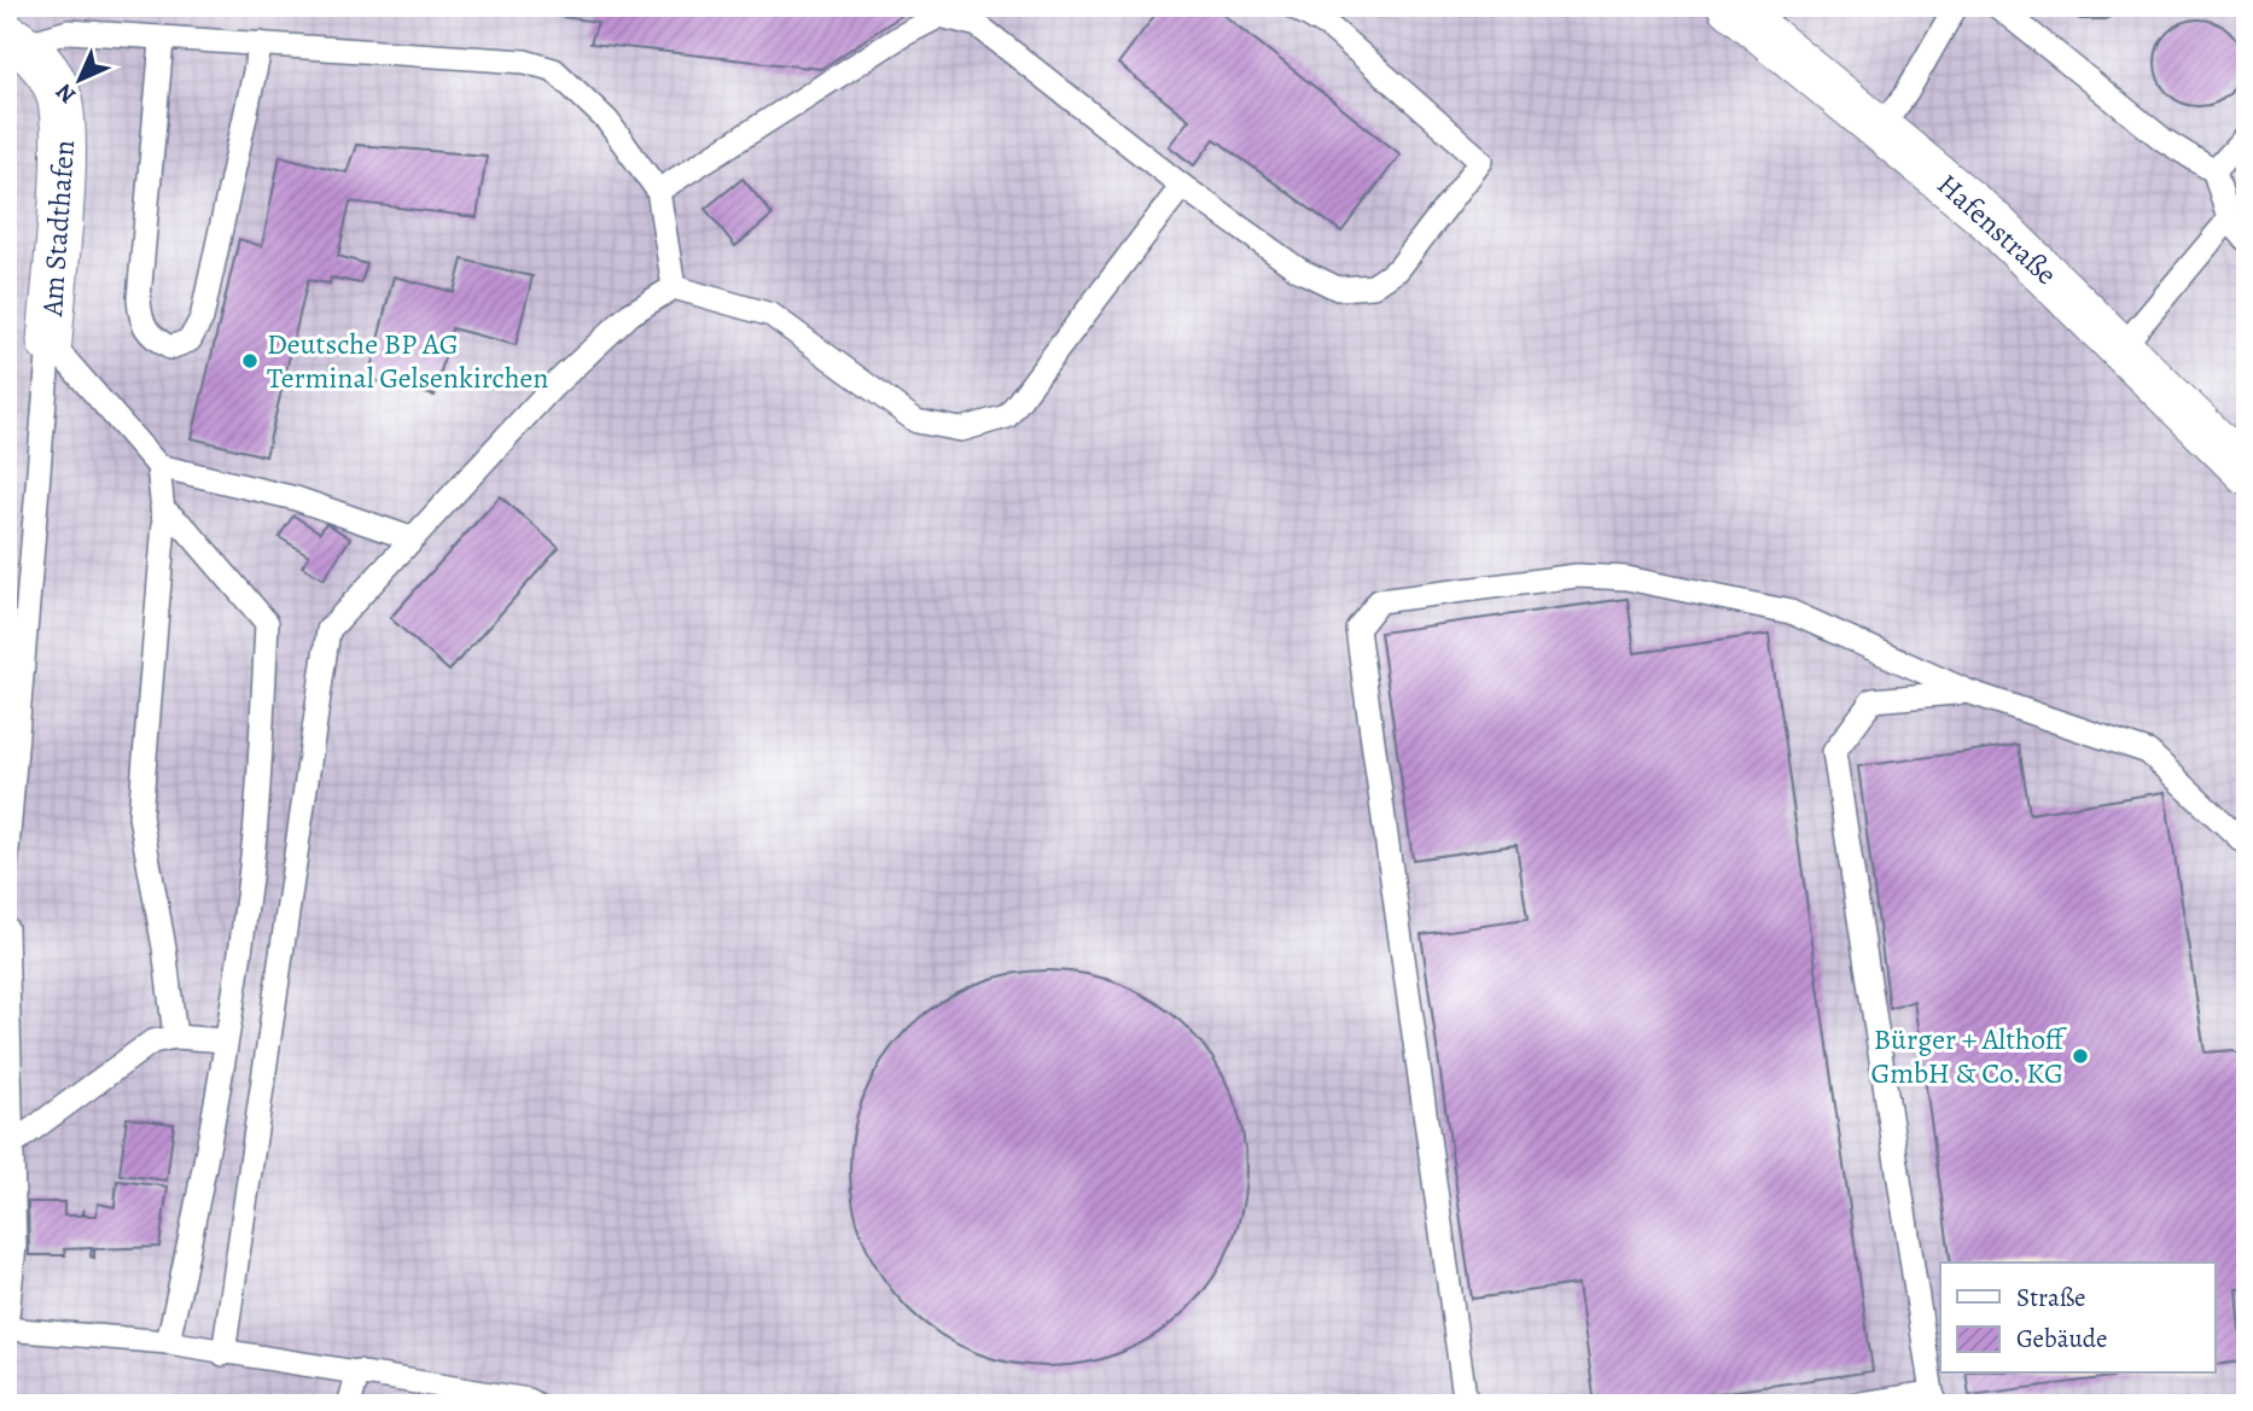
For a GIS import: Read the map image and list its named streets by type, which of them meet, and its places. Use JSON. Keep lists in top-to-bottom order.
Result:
{
  "streets": {
    "street": ["Am Stadthafen", "Hafenstraße"]
  },
  "places": ["Deutsche BP AG Terminal Gelsenkirchen", "Bürger + Althoff GmbH & Co. KG"],
  "legend": ["Straße", "Gebäude"],
  "north": "bottom left"
}
